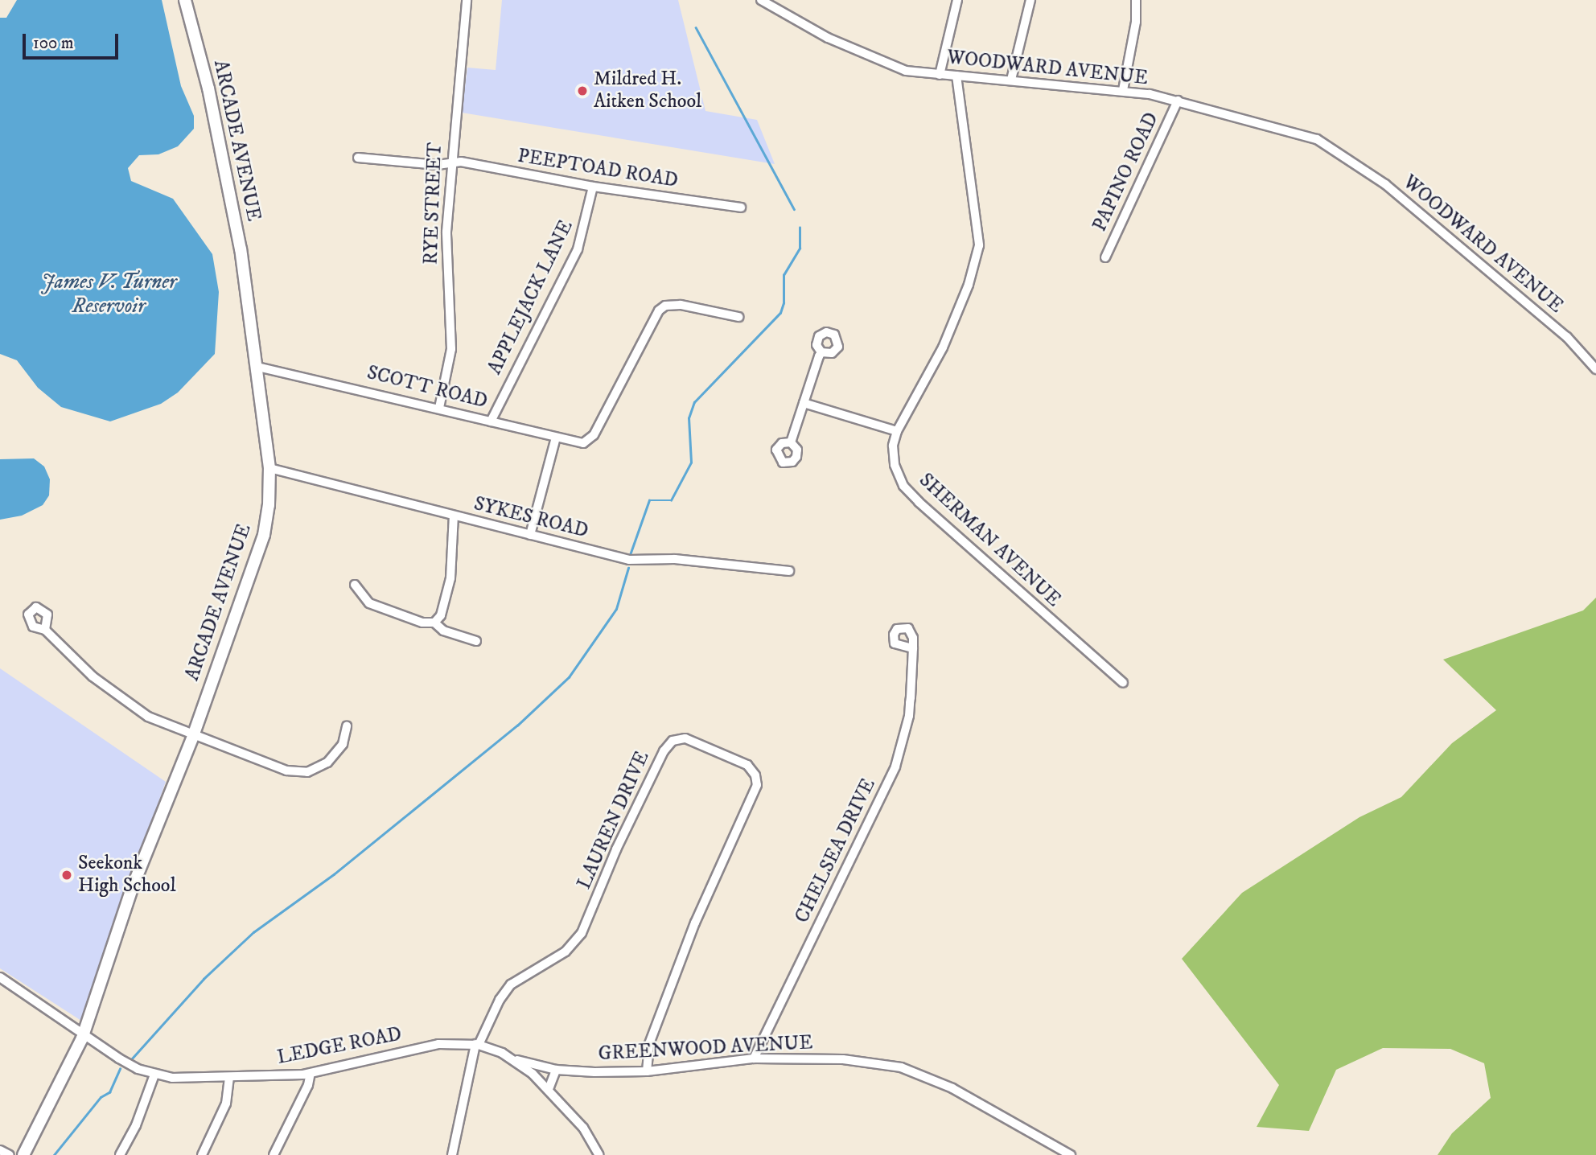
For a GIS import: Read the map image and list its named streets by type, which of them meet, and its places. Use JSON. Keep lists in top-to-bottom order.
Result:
{
  "streets": {
    "main road": ["ARCADE AVENUE"],
    "street": [
      "WOODWARD AVENUE",
      "PEEPTOAD ROAD",
      "PAPINO ROAD",
      "RYE STREET",
      "APPLEJACK LANE",
      "SCOTT ROAD",
      "SYKES ROAD",
      "SHERMAN AVENUE",
      "LAUREN DRIVE",
      "CHELSEA DRIVE",
      "LEDGE ROAD",
      "GREENWOOD AVENUE"
    ]
  },
  "crossings": [
    ["WOODWARD AVENUE", "PAPINO ROAD"],
    ["WOODWARD AVENUE", "SHERMAN AVENUE"],
    ["ARCADE AVENUE", "SCOTT ROAD"],
    ["ARCADE AVENUE", "SYKES ROAD"],
    ["ARCADE AVENUE", "LEDGE ROAD"],
    ["PEEPTOAD ROAD", "RYE STREET"],
    ["PEEPTOAD ROAD", "APPLEJACK LANE"],
    ["RYE STREET", "SCOTT ROAD"],
    ["APPLEJACK LANE", "SCOTT ROAD"],
    ["LAUREN DRIVE", "LEDGE ROAD"],
    ["LAUREN DRIVE", "GREENWOOD AVENUE"],
    ["CHELSEA DRIVE", "GREENWOOD AVENUE"],
    ["LEDGE ROAD", "GREENWOOD AVENUE"]
  ],
  "water": ["James V. Turner Reservoir"],
  "places": ["Mildred H. Aitken School", "Seekonk High School"],
  "scale_bar": "100 m"
}
